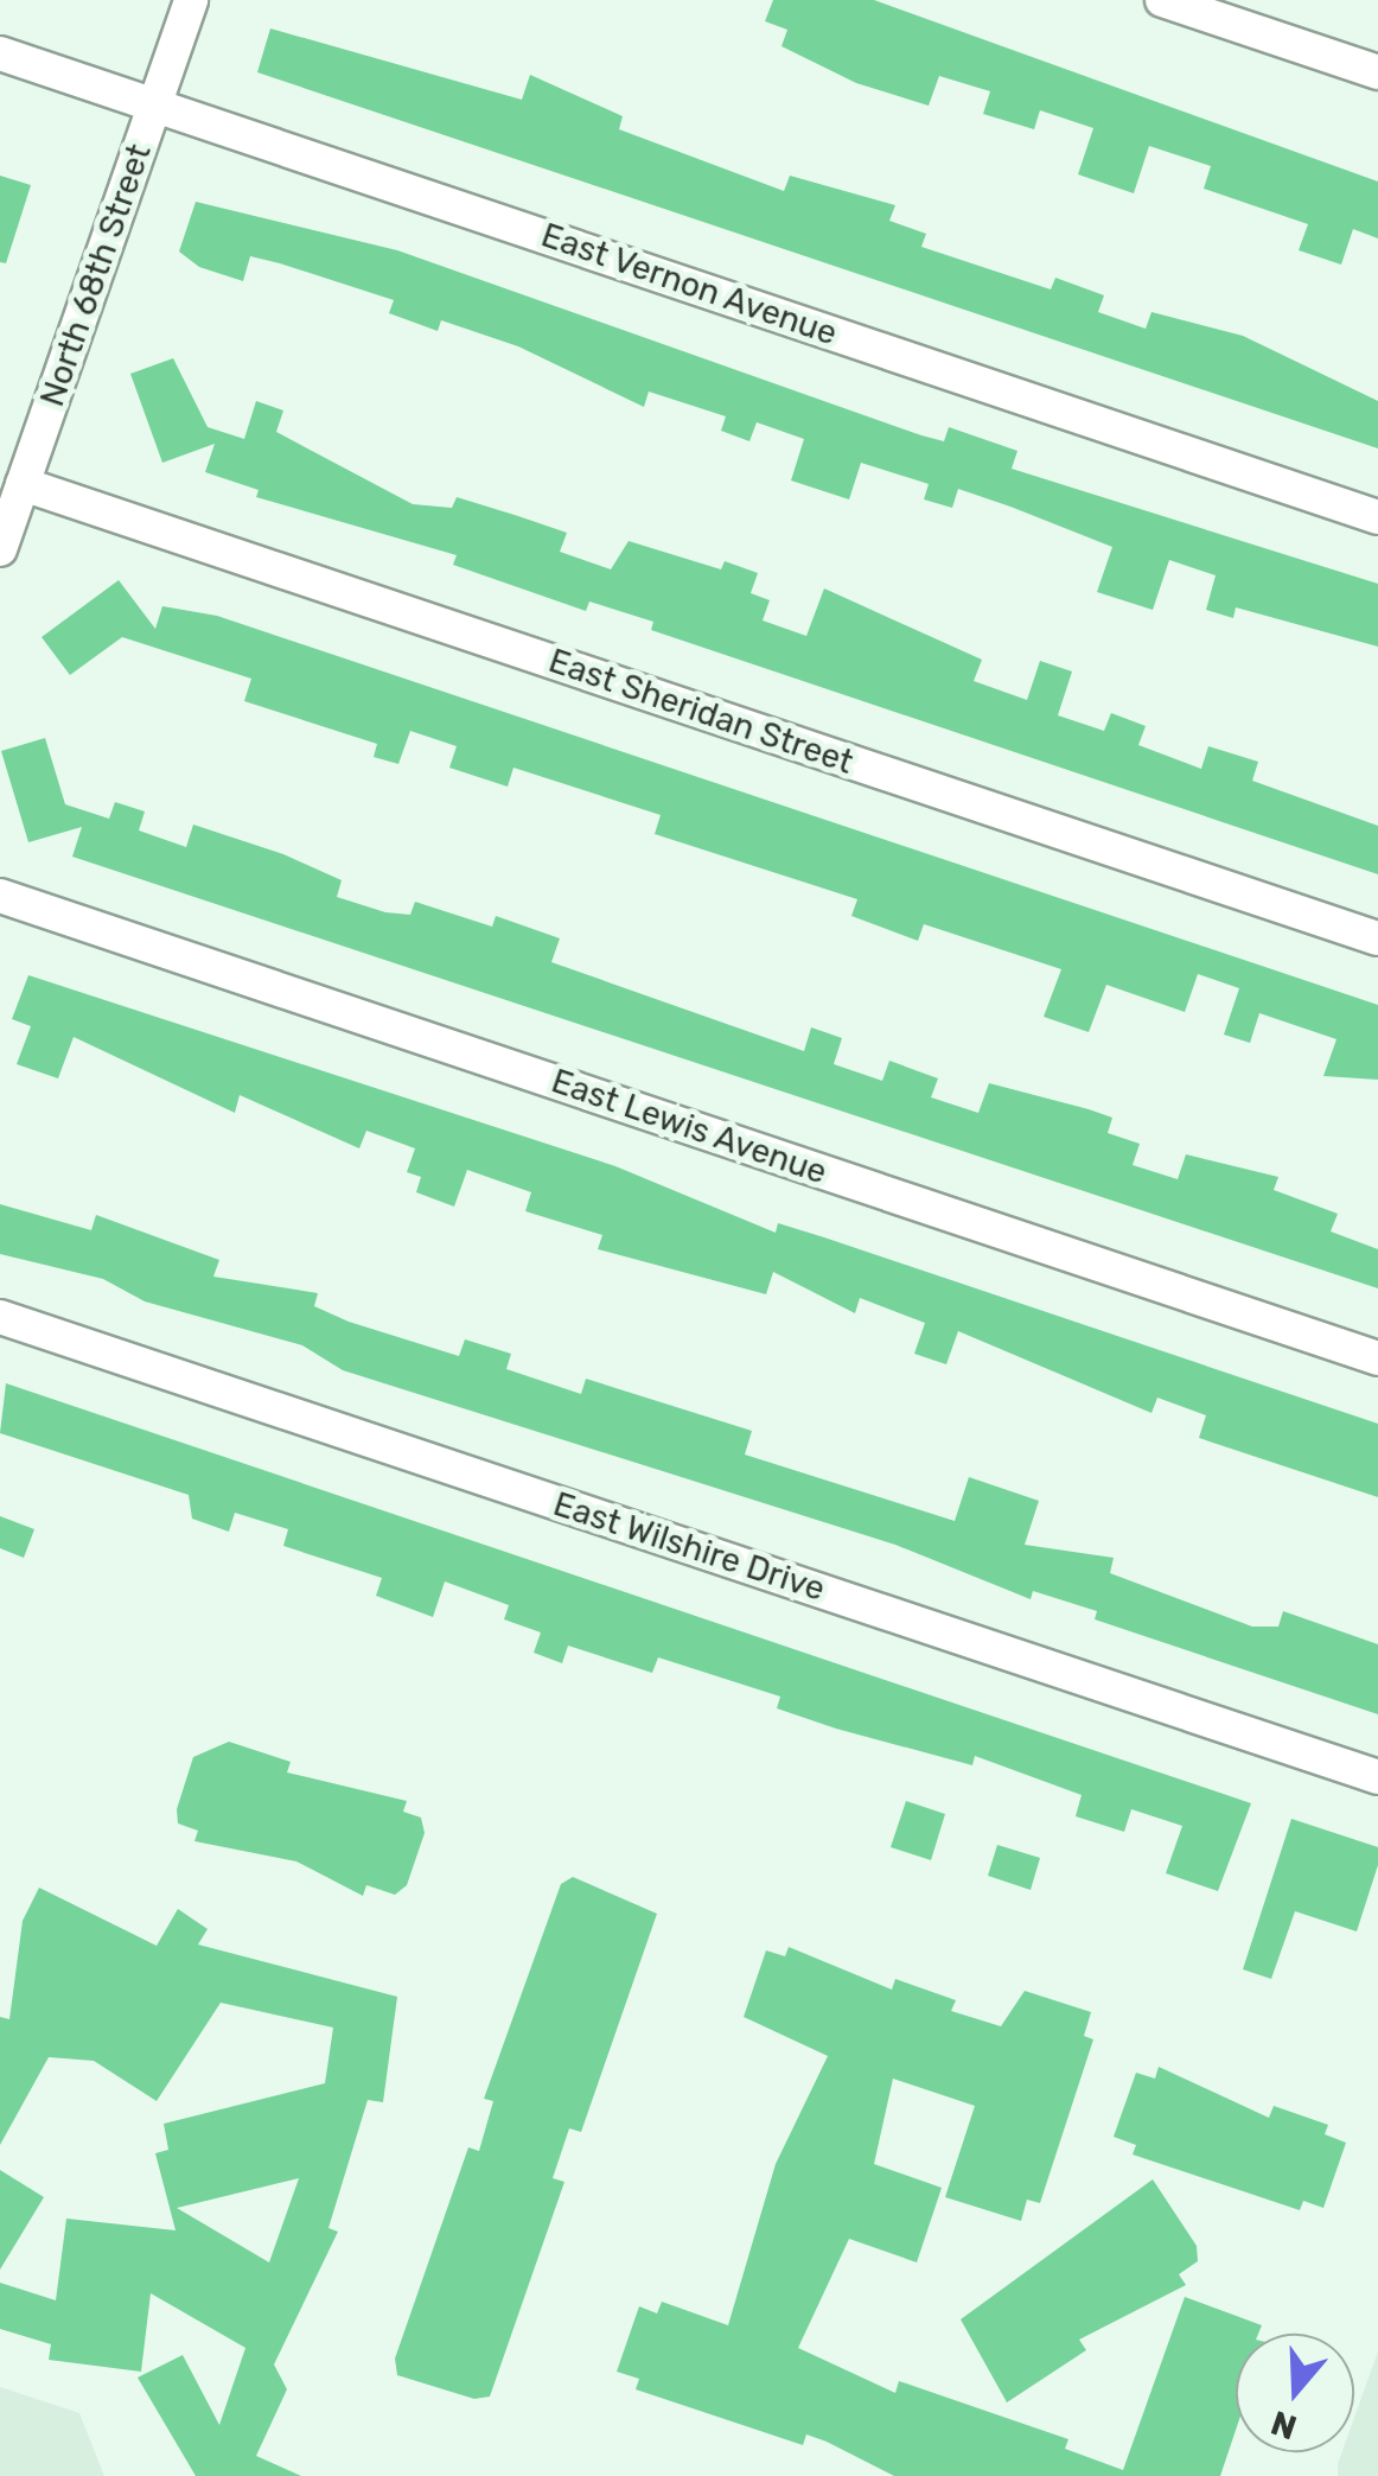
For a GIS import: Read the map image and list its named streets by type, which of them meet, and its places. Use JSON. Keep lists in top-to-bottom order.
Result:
{
  "streets": {
    "street": [
      "North 68th Street",
      "East Vernon Avenue",
      "East Sheridan Street",
      "East Lewis Avenue",
      "East Wilshire Drive"
    ]
  },
  "crossings": [
    ["North 68th Street", "East Vernon Avenue"],
    ["North 68th Street", "East Sheridan Street"]
  ],
  "north": "bottom"
}
